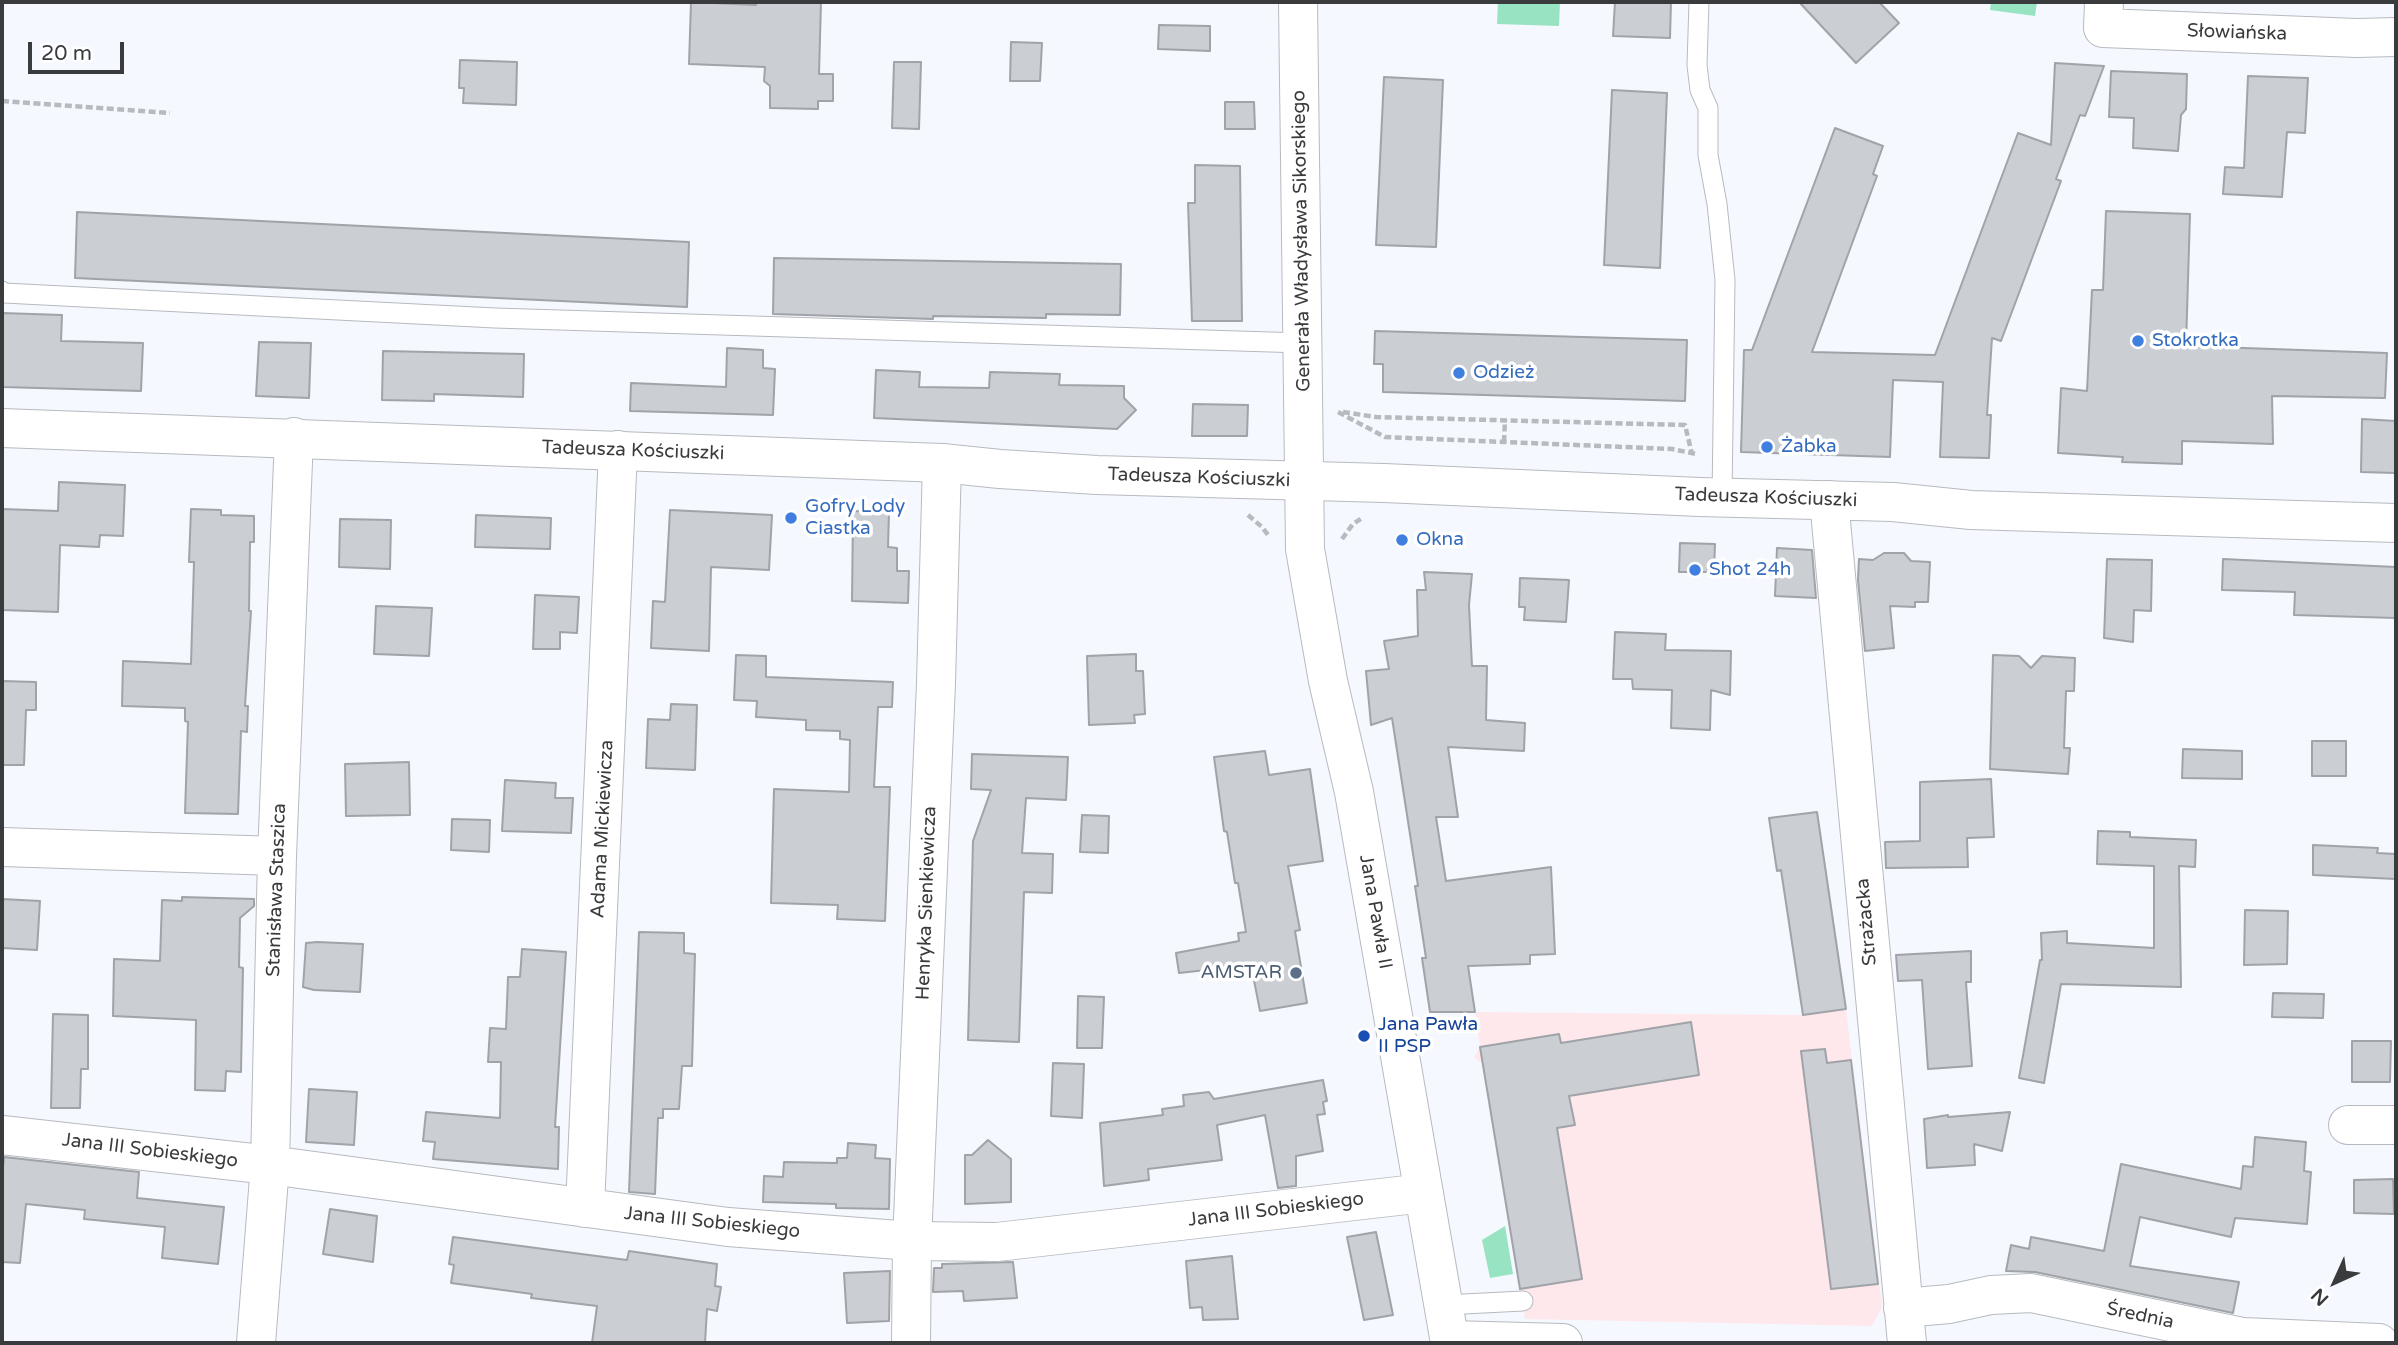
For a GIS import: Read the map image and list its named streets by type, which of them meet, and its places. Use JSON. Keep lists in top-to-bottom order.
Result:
{
  "streets": {
    "street": [
      "Słowiańska",
      "Generała Władysława Sikorskiego",
      "Tadeusza Kościuszki",
      "Adama Mickiewicza",
      "Stanisława Staszica",
      "Henryka Sienkiewicza",
      "Jana Pawła II",
      "Strażacka",
      "Jana III Sobieskiego",
      "Średnia"
    ]
  },
  "crossings": [
    ["Generała Władysława Sikorskiego", "Tadeusza Kościuszki"],
    ["Generała Władysława Sikorskiego", "Jana Pawła II"],
    ["Tadeusza Kościuszki", "Adama Mickiewicza"],
    ["Tadeusza Kościuszki", "Stanisława Staszica"],
    ["Tadeusza Kościuszki", "Henryka Sienkiewicza"],
    ["Tadeusza Kościuszki", "Jana Pawła II"],
    ["Tadeusza Kościuszki", "Strażacka"],
    ["Adama Mickiewicza", "Jana III Sobieskiego"],
    ["Stanisława Staszica", "Jana III Sobieskiego"],
    ["Henryka Sienkiewicza", "Jana III Sobieskiego"],
    ["Jana Pawła II", "Jana III Sobieskiego"],
    ["Strażacka", "Średnia"]
  ],
  "places": [
    "Stokrotka",
    "Odzież",
    "Żabka",
    "Gofry Lody Ciastka",
    "Okna",
    "Shot 24h",
    "AMSTAR",
    "Jana Pawła II PSP"
  ],
  "scale_bar": "20 m",
  "north": "bottom left"
}
